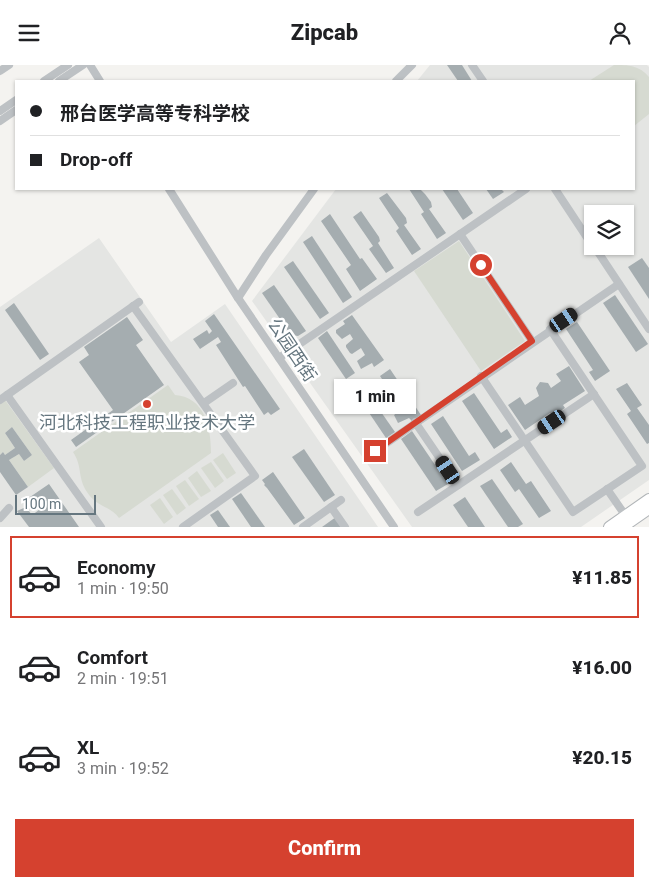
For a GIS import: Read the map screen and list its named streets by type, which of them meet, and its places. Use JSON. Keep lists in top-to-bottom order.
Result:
{
  "streets": {
    "street": ["公园西街"]
  },
  "places": ["河北科技工程职业技术大学"],
  "scale_bar": "100 m",
  "page": {
    "header": "Zipcab",
    "banner": ["邢台医学高等专科学校", "Drop-off"],
    "bubble": "1 min",
    "scale": "100 m",
    "list": [
      {
        "name": "Economy",
        "note": "1 min · 19:50",
        "value": "¥11.85"
      },
      {
        "name": "Comfort",
        "note": "2 min · 19:51",
        "value": "¥16.00"
      },
      {
        "name": "XL",
        "note": "3 min · 19:52",
        "value": "¥20.15"
      }
    ],
    "buttons": "Confirm"
  }
}
